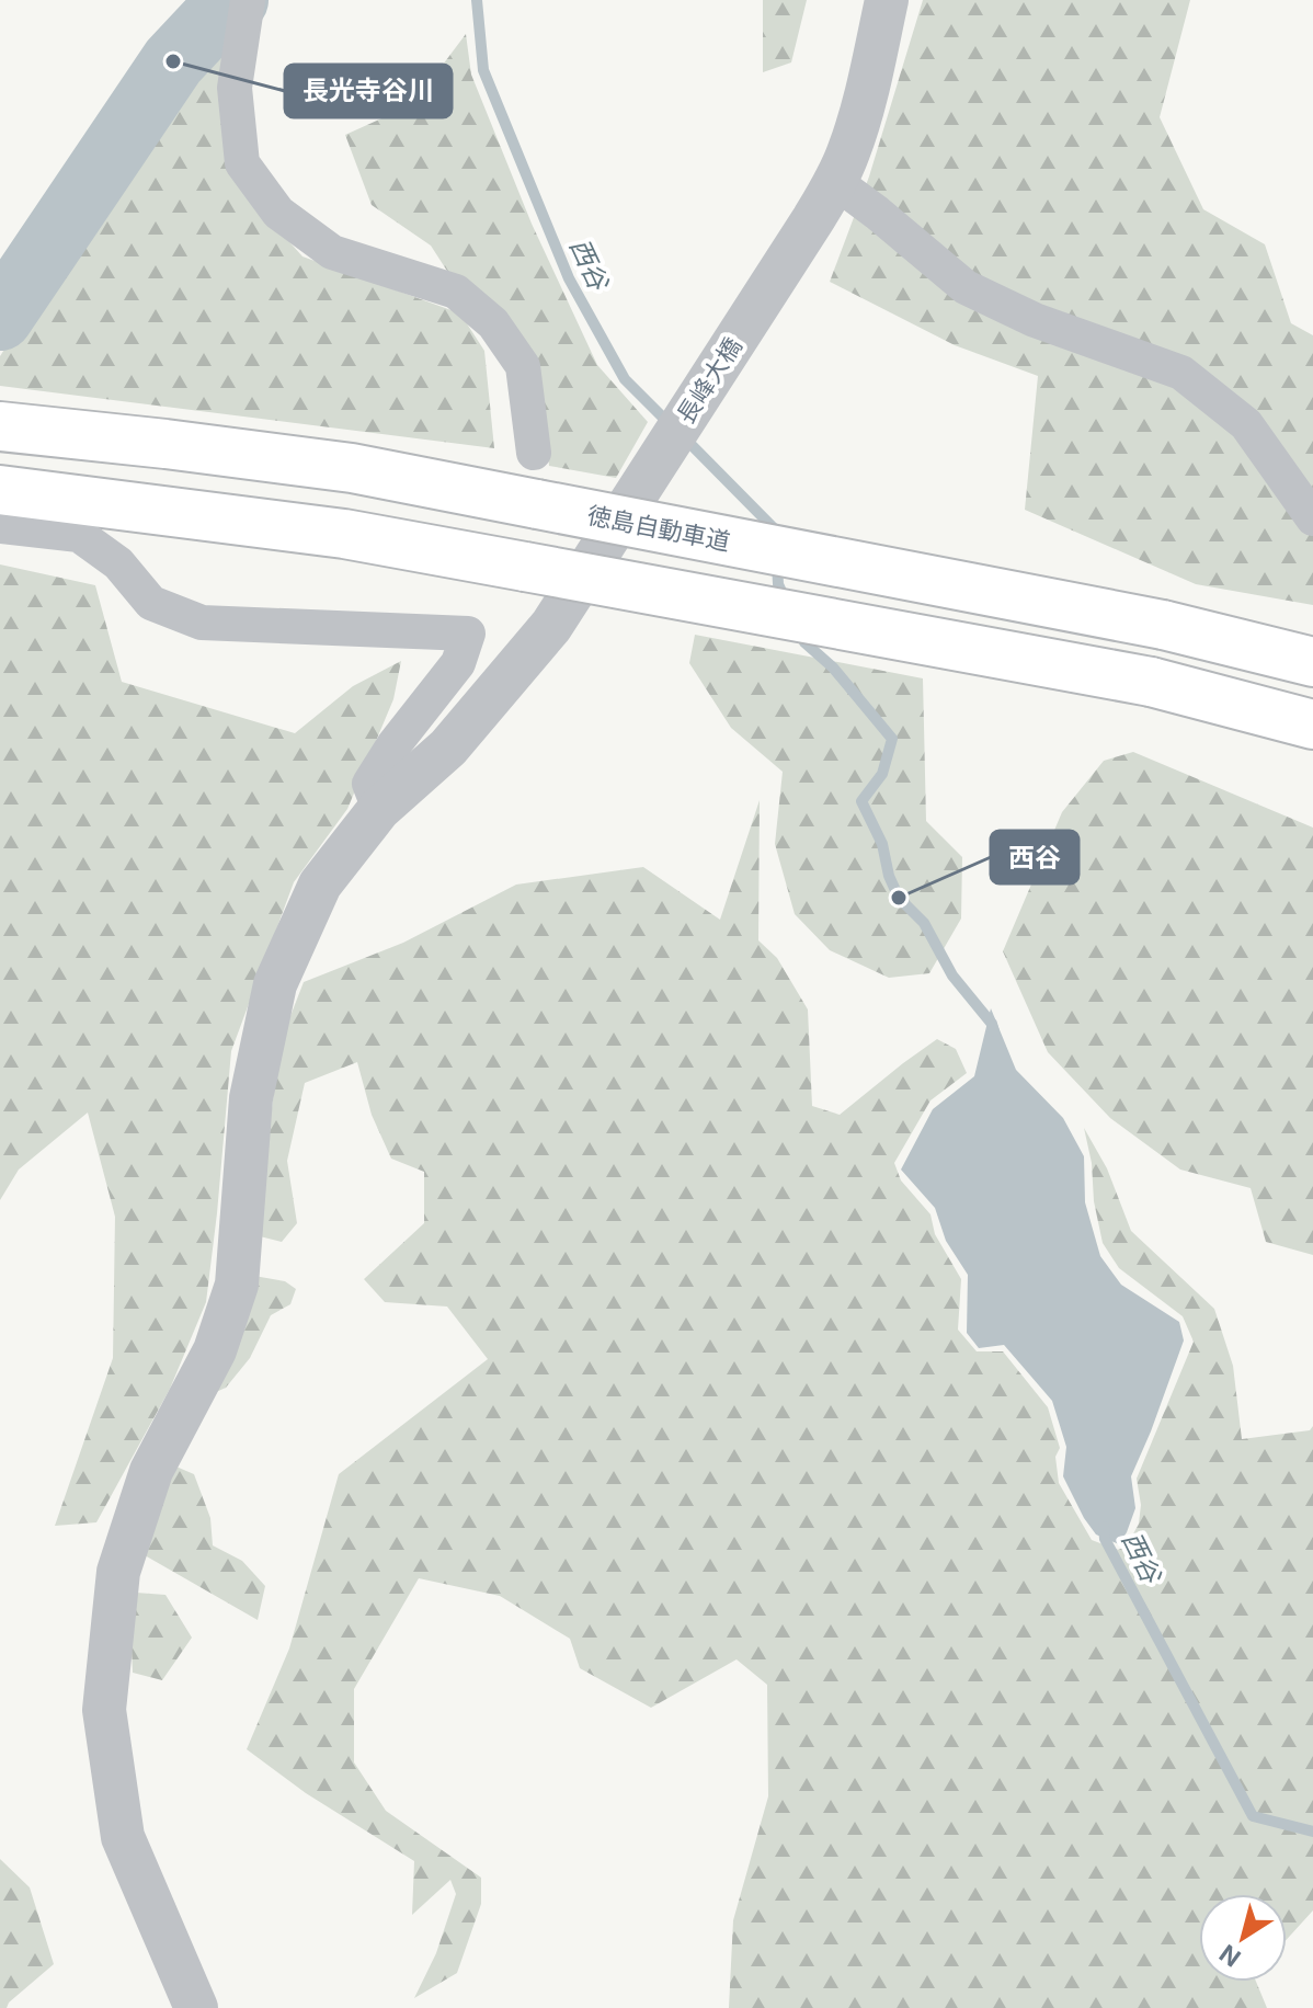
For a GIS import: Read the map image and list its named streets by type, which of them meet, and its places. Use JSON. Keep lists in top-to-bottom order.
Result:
{
  "streets": {
    "highway": ["徳島自動車道"],
    "street": ["長峰大橋"]
  },
  "water": ["西谷"],
  "places": ["長光寺谷川", "西谷"],
  "north": "bottom left"
}
